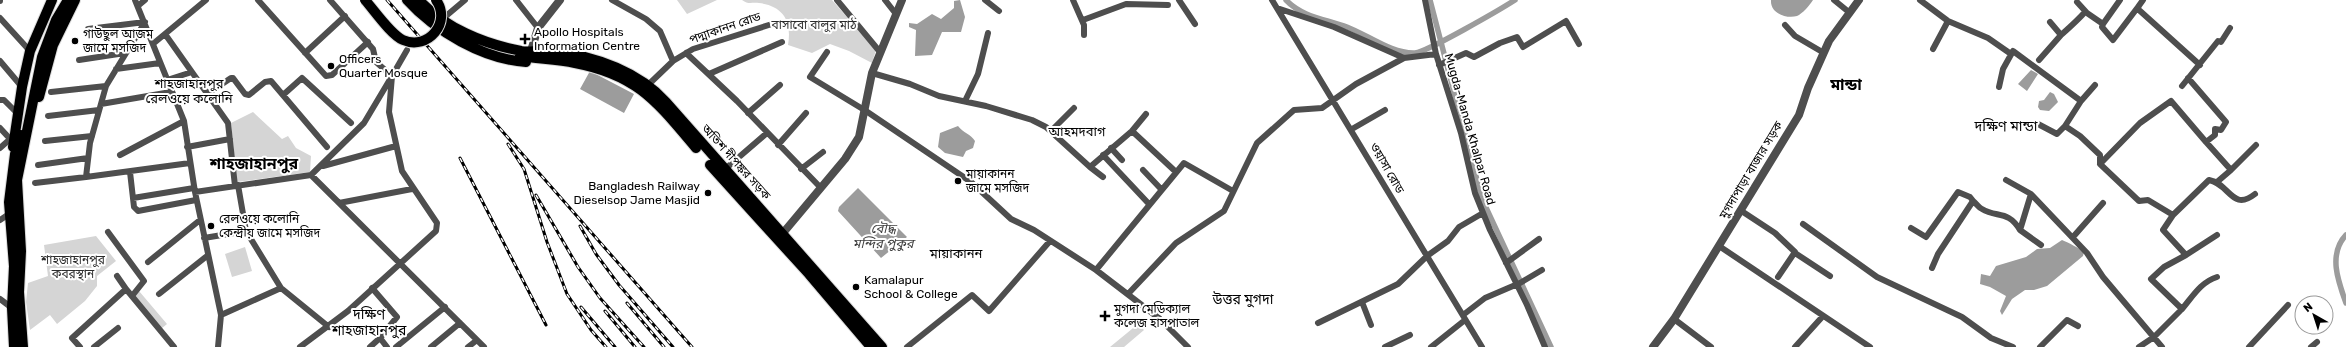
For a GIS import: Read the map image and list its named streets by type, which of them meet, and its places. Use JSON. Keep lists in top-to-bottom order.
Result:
{
  "streets": {
    "main road": ["অতিশ দীপঙ্কর সড়ক"],
    "street": [
      "পদ্মাকানন রোড",
      "Mugda-Manda Khalpar Road",
      "ওয়াসা রোড",
      "মুগদাপাড়া বাজার সড়ক"
    ]
  },
  "crossings": [
    ["পদ্মাকানন রোড", "অতিশ দীপঙ্কর সড়ক"]
  ],
  "districts": [
    "শাহজাহানপুর রেলওয়ে কলোনি",
    "মান্ডা",
    "দক্ষিণ মান্ডা",
    "আহমদবাগ",
    "শাহজাহানপুর",
    "মায়াকানন",
    "উত্তর মুগদা",
    "দক্ষিণ শাহজাহানপুর"
  ],
  "water": ["বৌদ্ধ মন্দির পুকুর"],
  "parks": ["বাসাবো বালুর মাঠ", "শাহজাহানপুর কবরস্থান"],
  "places": {
    "health": ["Apollo Hospitals Information Centre", "মুগদা মেডিক্যাল কলেজ হাসপাতাল"],
    "other": [
      "গাউছুল আজম জামে মসজিদ",
      "Officers Quarter Mosque",
      "মায়াকানন জামে মসজিদ",
      "Bangladesh Railway Dieselsop Jame Masjid",
      "রেলওয়ে কলোনি কেন্দ্রীয় জামে মসজিদ",
      "Kamalapur School & College"
    ]
  },
  "north": "top left"
}
